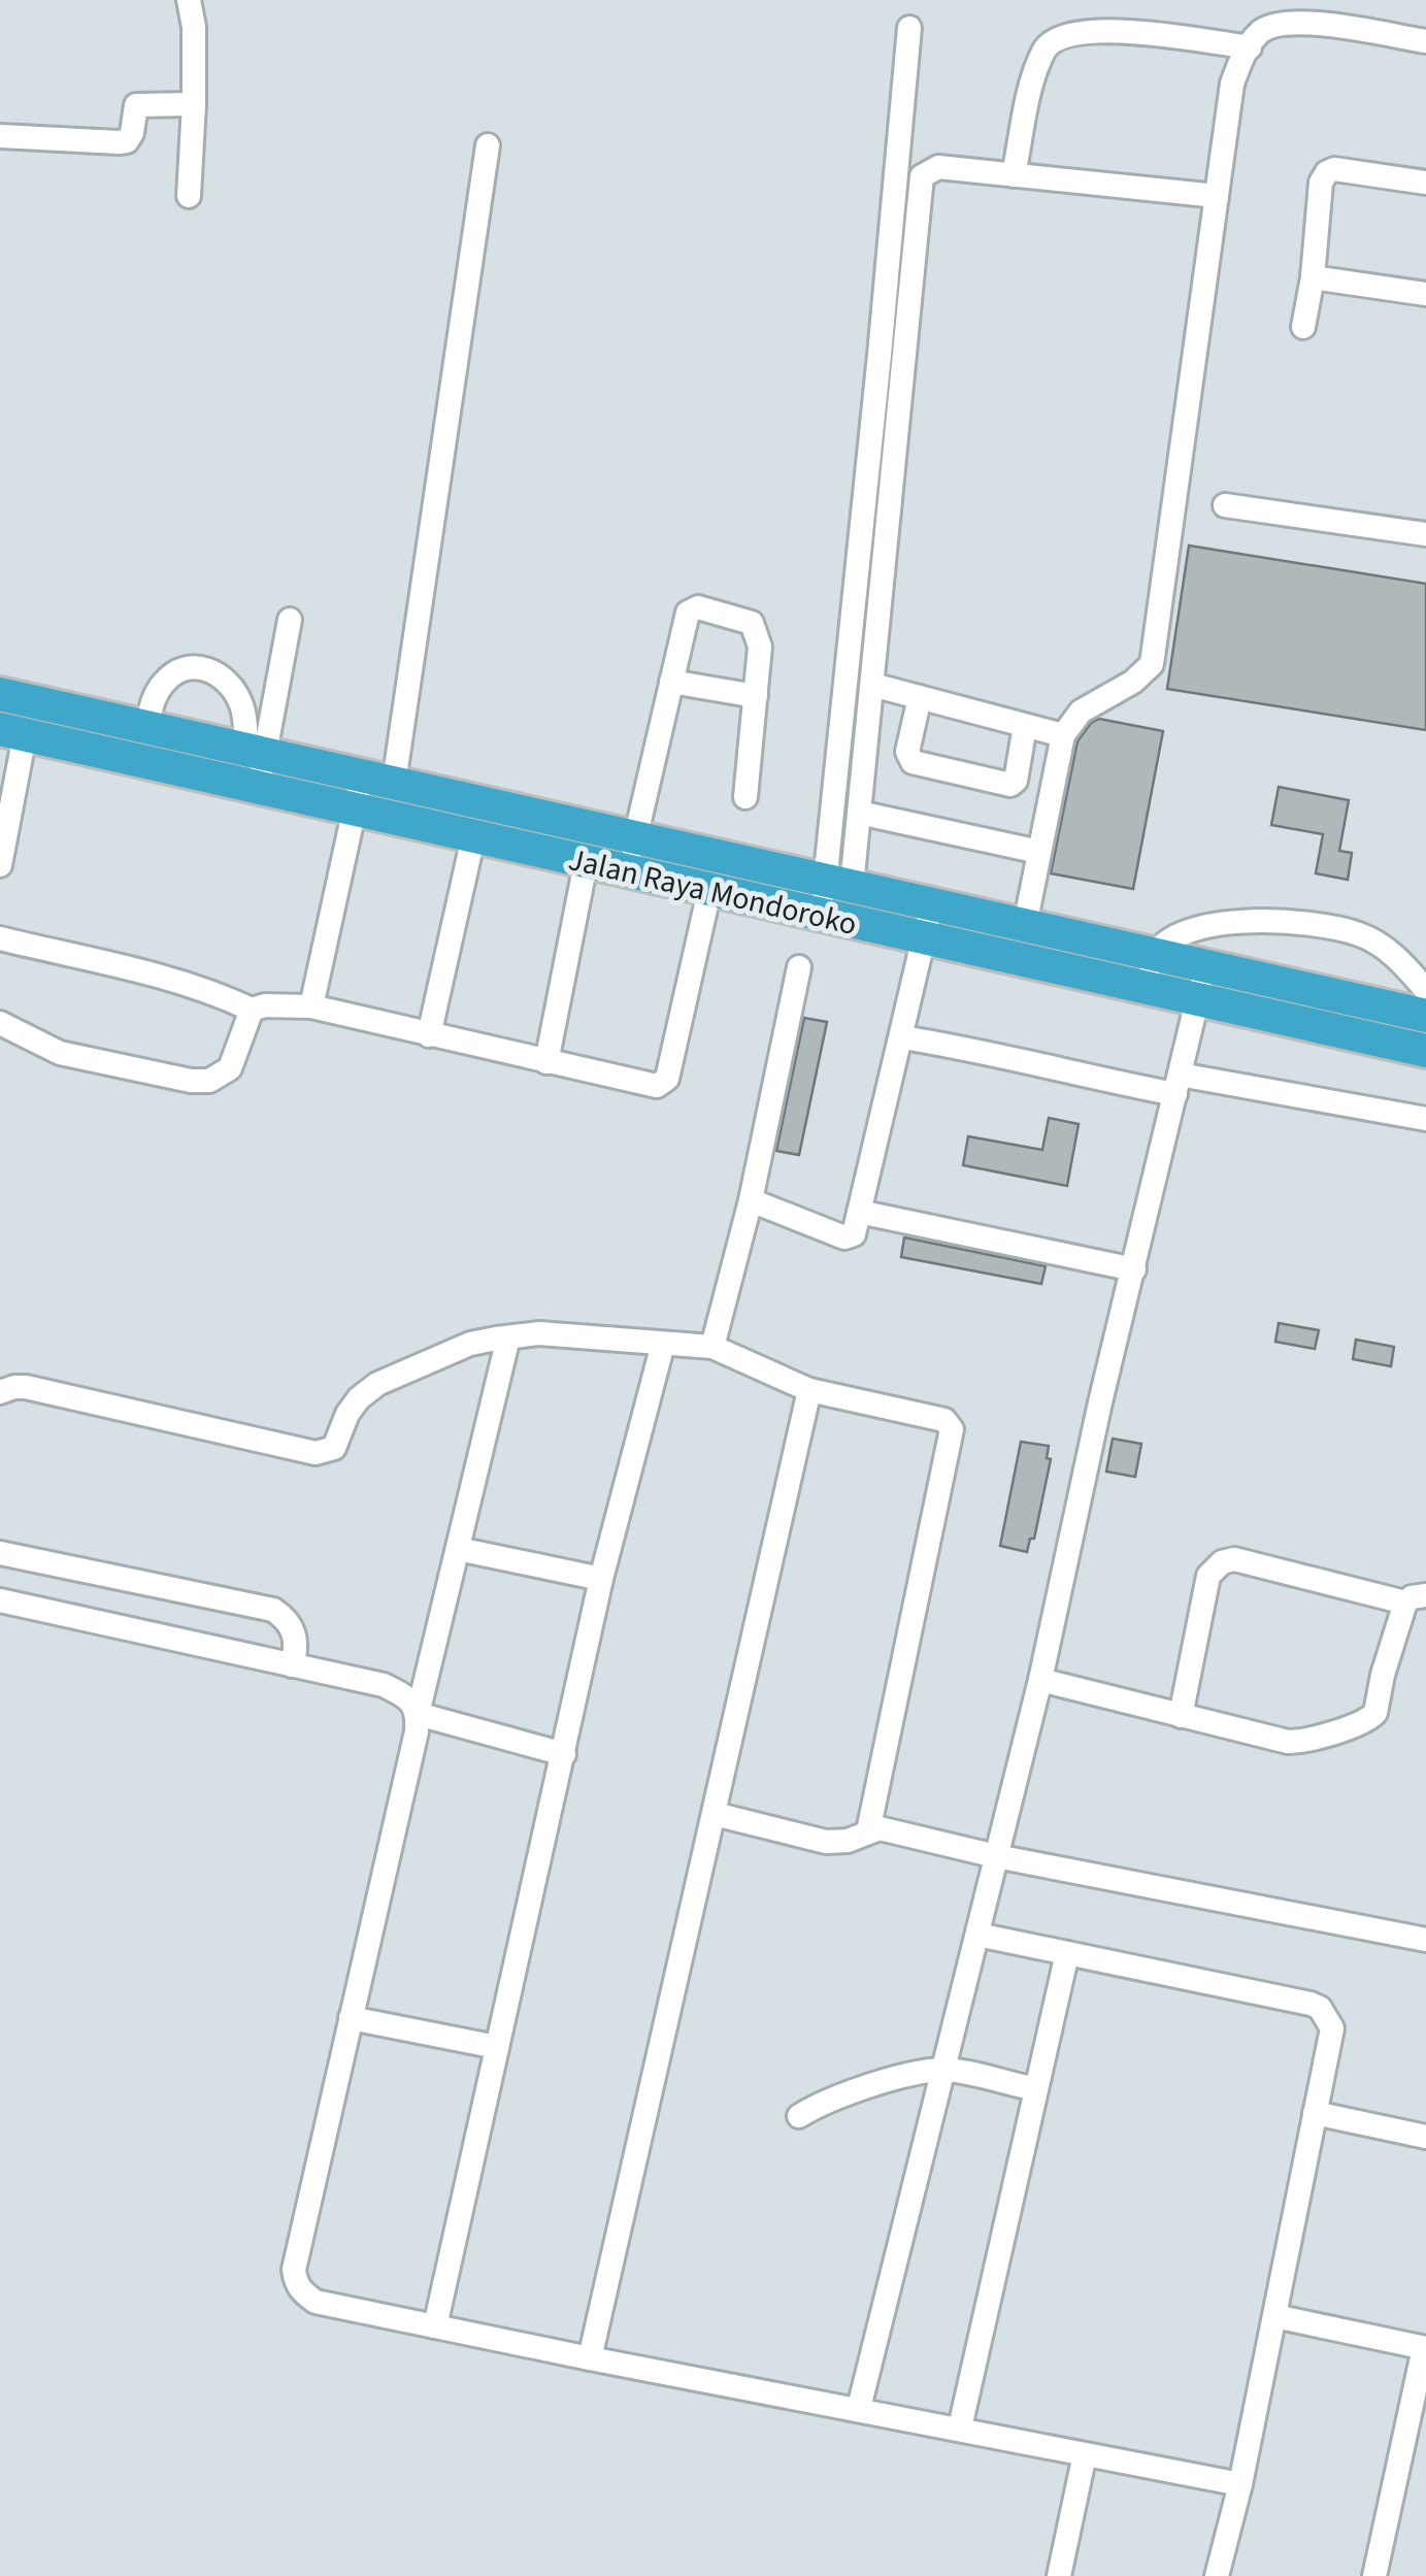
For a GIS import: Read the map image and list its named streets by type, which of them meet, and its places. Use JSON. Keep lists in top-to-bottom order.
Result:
{
  "streets": {
    "highway": ["Jalan Raya Mondoroko"]
  }
}
